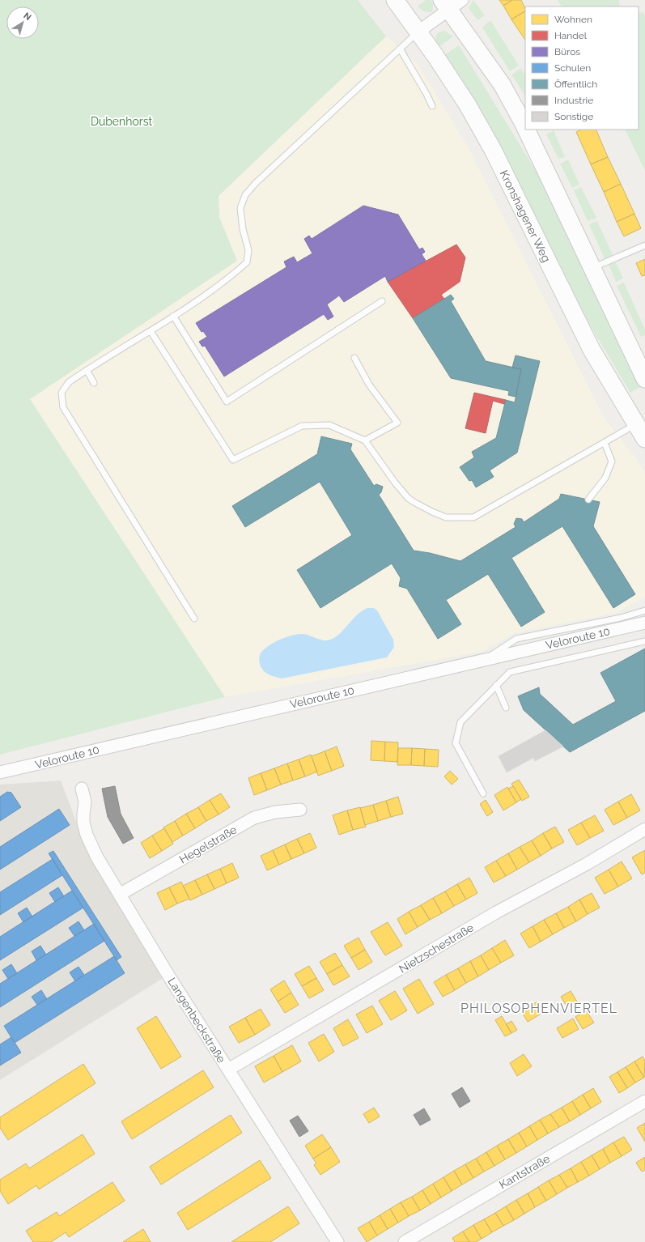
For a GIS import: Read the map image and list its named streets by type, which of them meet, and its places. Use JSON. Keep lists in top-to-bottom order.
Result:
{
  "streets": {
    "main road": ["Kronshagener Weg"],
    "street": [
      "Veloroute 10",
      "Hegelstraße",
      "Nietzschestraße",
      "Langenbeckstraße",
      "Kantstraße"
    ]
  },
  "crossings": [
    ["Hegelstraße", "Langenbeckstraße"],
    ["Nietzschestraße", "Langenbeckstraße"]
  ],
  "districts": ["PHILOSOPHENVIERTEL"],
  "parks": ["Dubenhorst"],
  "legend": [
    "Wohnen",
    "Handel",
    "Büros",
    "Schulen",
    "Öffentlich",
    "Industrie",
    "Sonstige"
  ],
  "north": "top right"
}
